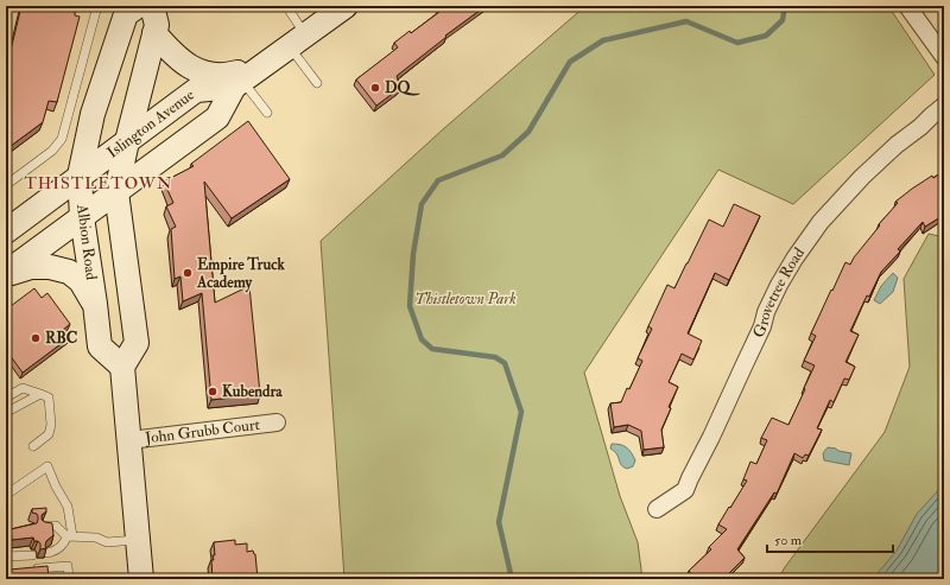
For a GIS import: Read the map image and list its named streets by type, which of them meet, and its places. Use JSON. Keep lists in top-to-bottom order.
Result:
{
  "streets": {
    "main road": ["Islington Avenue", "Albion Road"],
    "street": ["Grovetree Road", "John Grubb Court"]
  },
  "crossings": [
    ["Islington Avenue", "Albion Road"]
  ],
  "districts": ["THISTLETOWN"],
  "parks": ["Thistletown Park"],
  "places": [
    "DQ",
    "Empire Truck Academy",
    "RBC",
    "Kubendra"
  ],
  "scale_bar": "50 m"
}
